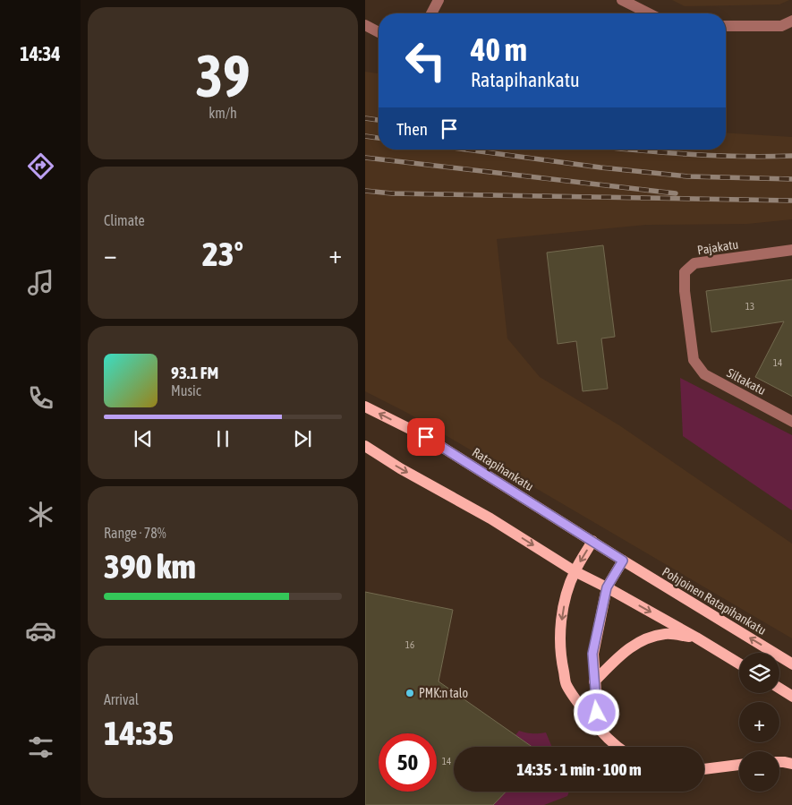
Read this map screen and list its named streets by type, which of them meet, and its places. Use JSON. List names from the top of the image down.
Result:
{
  "streets": {
    "main road": ["Ratapihankatu", "Pohjoinen Ratapihankatu"],
    "street": ["Pajakatu", "Siltakatu"]
  },
  "crossings": [
    ["Pajakatu", "Siltakatu"],
    ["Ratapihankatu", "Pohjoinen Ratapihankatu"]
  ],
  "places": ["PMK:n talo"],
  "house_numbers": [
    "13",
    "14",
    "16",
    "14"
  ],
  "page": {
    "tabs": "14:34",
    "tile": [
      ["39", "km/h"],
      "Climate",
      ["Range · 78%", "390 km"],
      ["Arrival", "14:35"]
    ],
    "turn": ["40 m", "Ratapihankatu"],
    "then": "Then",
    "heat": ["−", "23°", "+"],
    "song": ["93.1 FM", "Music"],
    "map_buttons": ["+", "−"],
    "limit": "50",
    "trip": "14:35 · 1 min · 100 m"
  }
}
